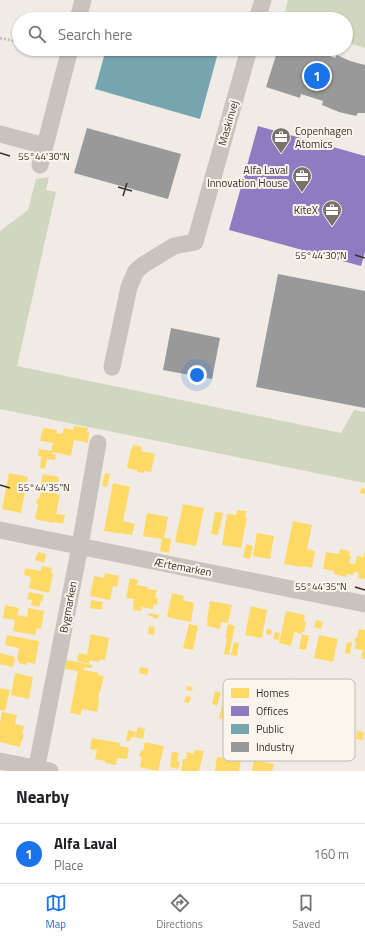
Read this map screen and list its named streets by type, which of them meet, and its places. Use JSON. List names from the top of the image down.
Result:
{
  "streets": {
    "street": ["Maskinvej", "Ærtemarken", "Bygmarken"]
  },
  "crossings": [
    ["Ærtemarken", "Bygmarken"]
  ],
  "places": {
    "office": ["Copenhagen Atomics", "Alfa Laval Innovation House", "KiteX"]
  },
  "legend": [
    "Homes",
    "Offices",
    "Public",
    "Industry"
  ],
  "page": {
    "search": "Search here",
    "pins": "1",
    "heading": "Nearby",
    "list": [
      {
        "mark": "1",
        "name": "Alfa Laval",
        "note": "Place",
        "value": "160 m"
      }
    ],
    "nav": ["Map", "Directions", "Saved"]
  },
  "coordinates": ["55°44'30\"N", "55°44'35\"N"]
}
